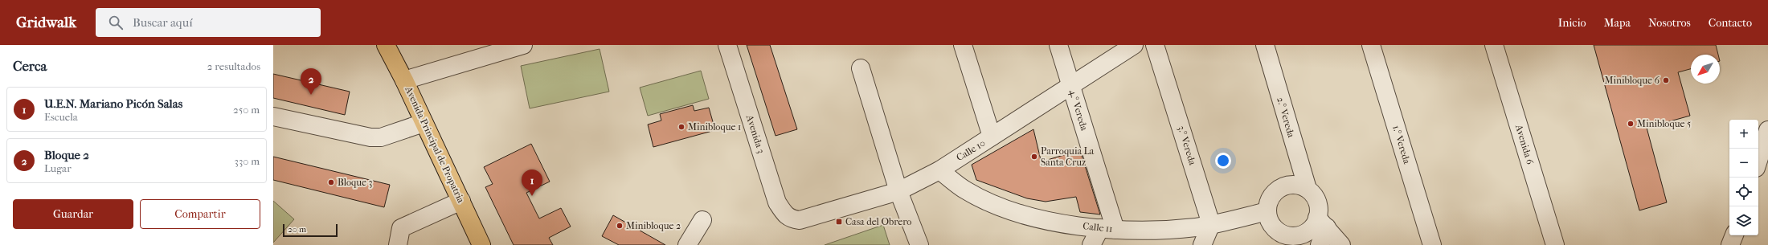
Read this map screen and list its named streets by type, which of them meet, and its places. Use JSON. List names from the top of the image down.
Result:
{
  "streets": {
    "main road": ["Avenida Principal de Propatria"],
    "street": [
      "4.° Vereda",
      "2.° Vereda",
      "Avenida 3",
      "1.° Vereda",
      "Avenida 6",
      "3.° Vereda",
      "Calle 10",
      "Calle 11"
    ]
  },
  "crossings": [
    ["4.° Vereda", "Calle 10"],
    ["4.° Vereda", "Calle 11"],
    ["2.° Vereda", "Calle 11"],
    ["Avenida 3", "Calle 10"],
    ["3.° Vereda", "Calle 11"],
    ["Calle 10", "Calle 11"]
  ],
  "places": {
    "other": [
      "Minibloque 6",
      "Minibloque 5",
      "Minibloque 1",
      "Parroquia La Santa Cruz",
      "Bloque 3",
      "Minibloque 2"
    ],
    "transit": ["Casa del Obrero"]
  },
  "scale_bar": "20 m",
  "north": "bottom left",
  "page": {
    "header": "Gridwalk",
    "search": "Buscar aquí",
    "nav": [
      "Inicio",
      "Mapa",
      "Nosotros",
      "Contacto"
    ],
    "heading": ["Cerca", "2 resultados"],
    "pins": ["2", "1"],
    "list": [
      {
        "mark": "1",
        "name": "U.E.N. Mariano Picón Salas",
        "note": "Escuela",
        "value": "250 m"
      },
      {
        "mark": "2",
        "name": "Bloque 2",
        "note": "Lugar",
        "value": "330 m"
      }
    ],
    "map_buttons": ["+", "−"],
    "buttons": ["Guardar", "Compartir"],
    "scale": "20 m"
  }
}
